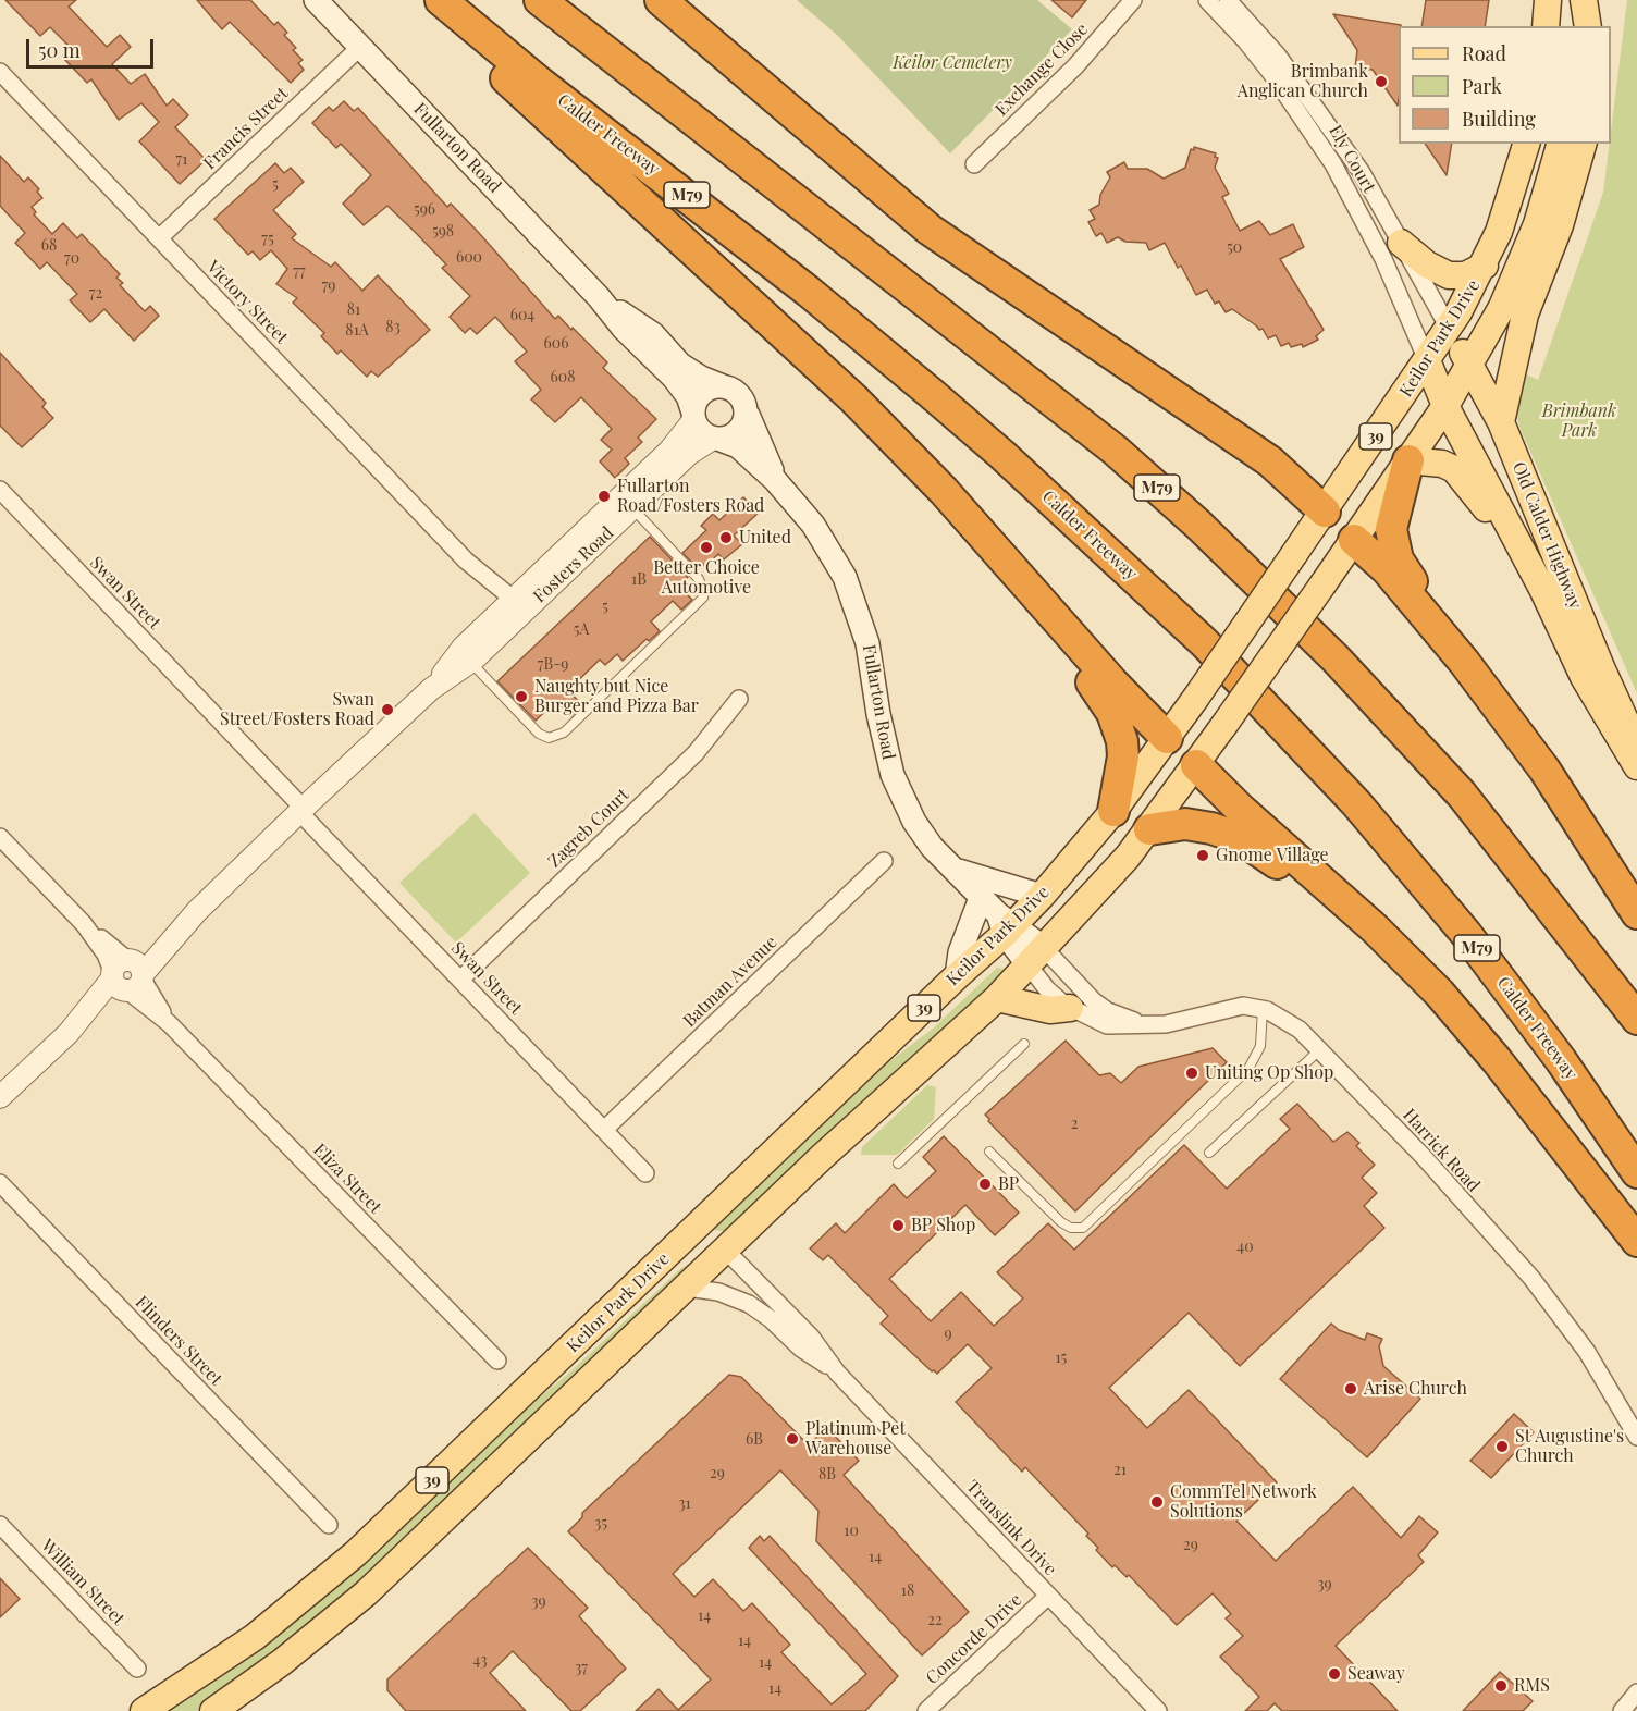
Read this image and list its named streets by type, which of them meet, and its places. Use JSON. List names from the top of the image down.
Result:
{
  "streets": {
    "highway": ["Calder Freeway", "M79"],
    "main road": [
      "Fullarton Road",
      "Keilor Park Drive",
      "39",
      "Old Calder Highway"
    ],
    "street": [
      "Exchange Close",
      "Francis Street",
      "Ely Court",
      "Victory Street",
      "Fosters Road",
      "Swan Street",
      "Zagreb Court",
      "Batman Avenue",
      "Harrick Road",
      "Eliza Street",
      "Flinders Street",
      "Translink Drive",
      "William Street",
      "Concorde Drive"
    ]
  },
  "crossings": [
    ["Francis Street", "Fullarton Road"],
    ["Francis Street", "Victory Street"],
    ["Fullarton Road", "Keilor Park Drive"],
    ["Fullarton Road", "Fosters Road"],
    ["Fullarton Road", "Harrick Road"],
    ["Ely Court", "Keilor Park Drive"],
    ["Ely Court", "Old Calder Highway"],
    ["Victory Street", "Fosters Road"],
    ["Keilor Park Drive", "Old Calder Highway"],
    ["Keilor Park Drive", "Harrick Road"],
    ["Keilor Park Drive", "Translink Drive"],
    ["Fosters Road", "Swan Street"],
    ["Fosters Road", "Eliza Street"],
    ["Swan Street", "Zagreb Court"],
    ["Swan Street", "Batman Avenue"],
    ["Translink Drive", "Concorde Drive"]
  ],
  "parks": ["Keilor Cemetery", "Brimbank Park"],
  "places": [
    "Brimbank Anglican Church",
    "Fullarton Road/Fosters Road",
    "United",
    "Better Choice Automotive",
    "Naughty but Nice Burger and Pizza Bar",
    "Swan Street/Fosters Road",
    "Gnome Village",
    "Uniting Op Shop",
    "BP",
    "BP Shop",
    "Arise Church",
    "Platinum Pet Warehouse",
    "St Augustine's Church",
    "CommTel Network Solutions",
    "Seaway",
    "RMS"
  ],
  "house_numbers": [
    "71",
    "5",
    "596",
    "598",
    "75",
    "68",
    "50",
    "600",
    "70",
    "77",
    "79",
    "72",
    "81",
    "604",
    "83",
    "81A",
    "606",
    "608",
    "1B",
    "5",
    "5A",
    "7B-9",
    "2",
    "40",
    "9",
    "15",
    "6B",
    "21",
    "29",
    "8B",
    "31",
    "35",
    "10",
    "29",
    "14",
    "39",
    "18",
    "39",
    "14",
    "22",
    "14",
    "43",
    "14",
    "37",
    "14"
  ],
  "legend": ["Road", "Park", "Building"],
  "scale_bar": "50 m"
}
